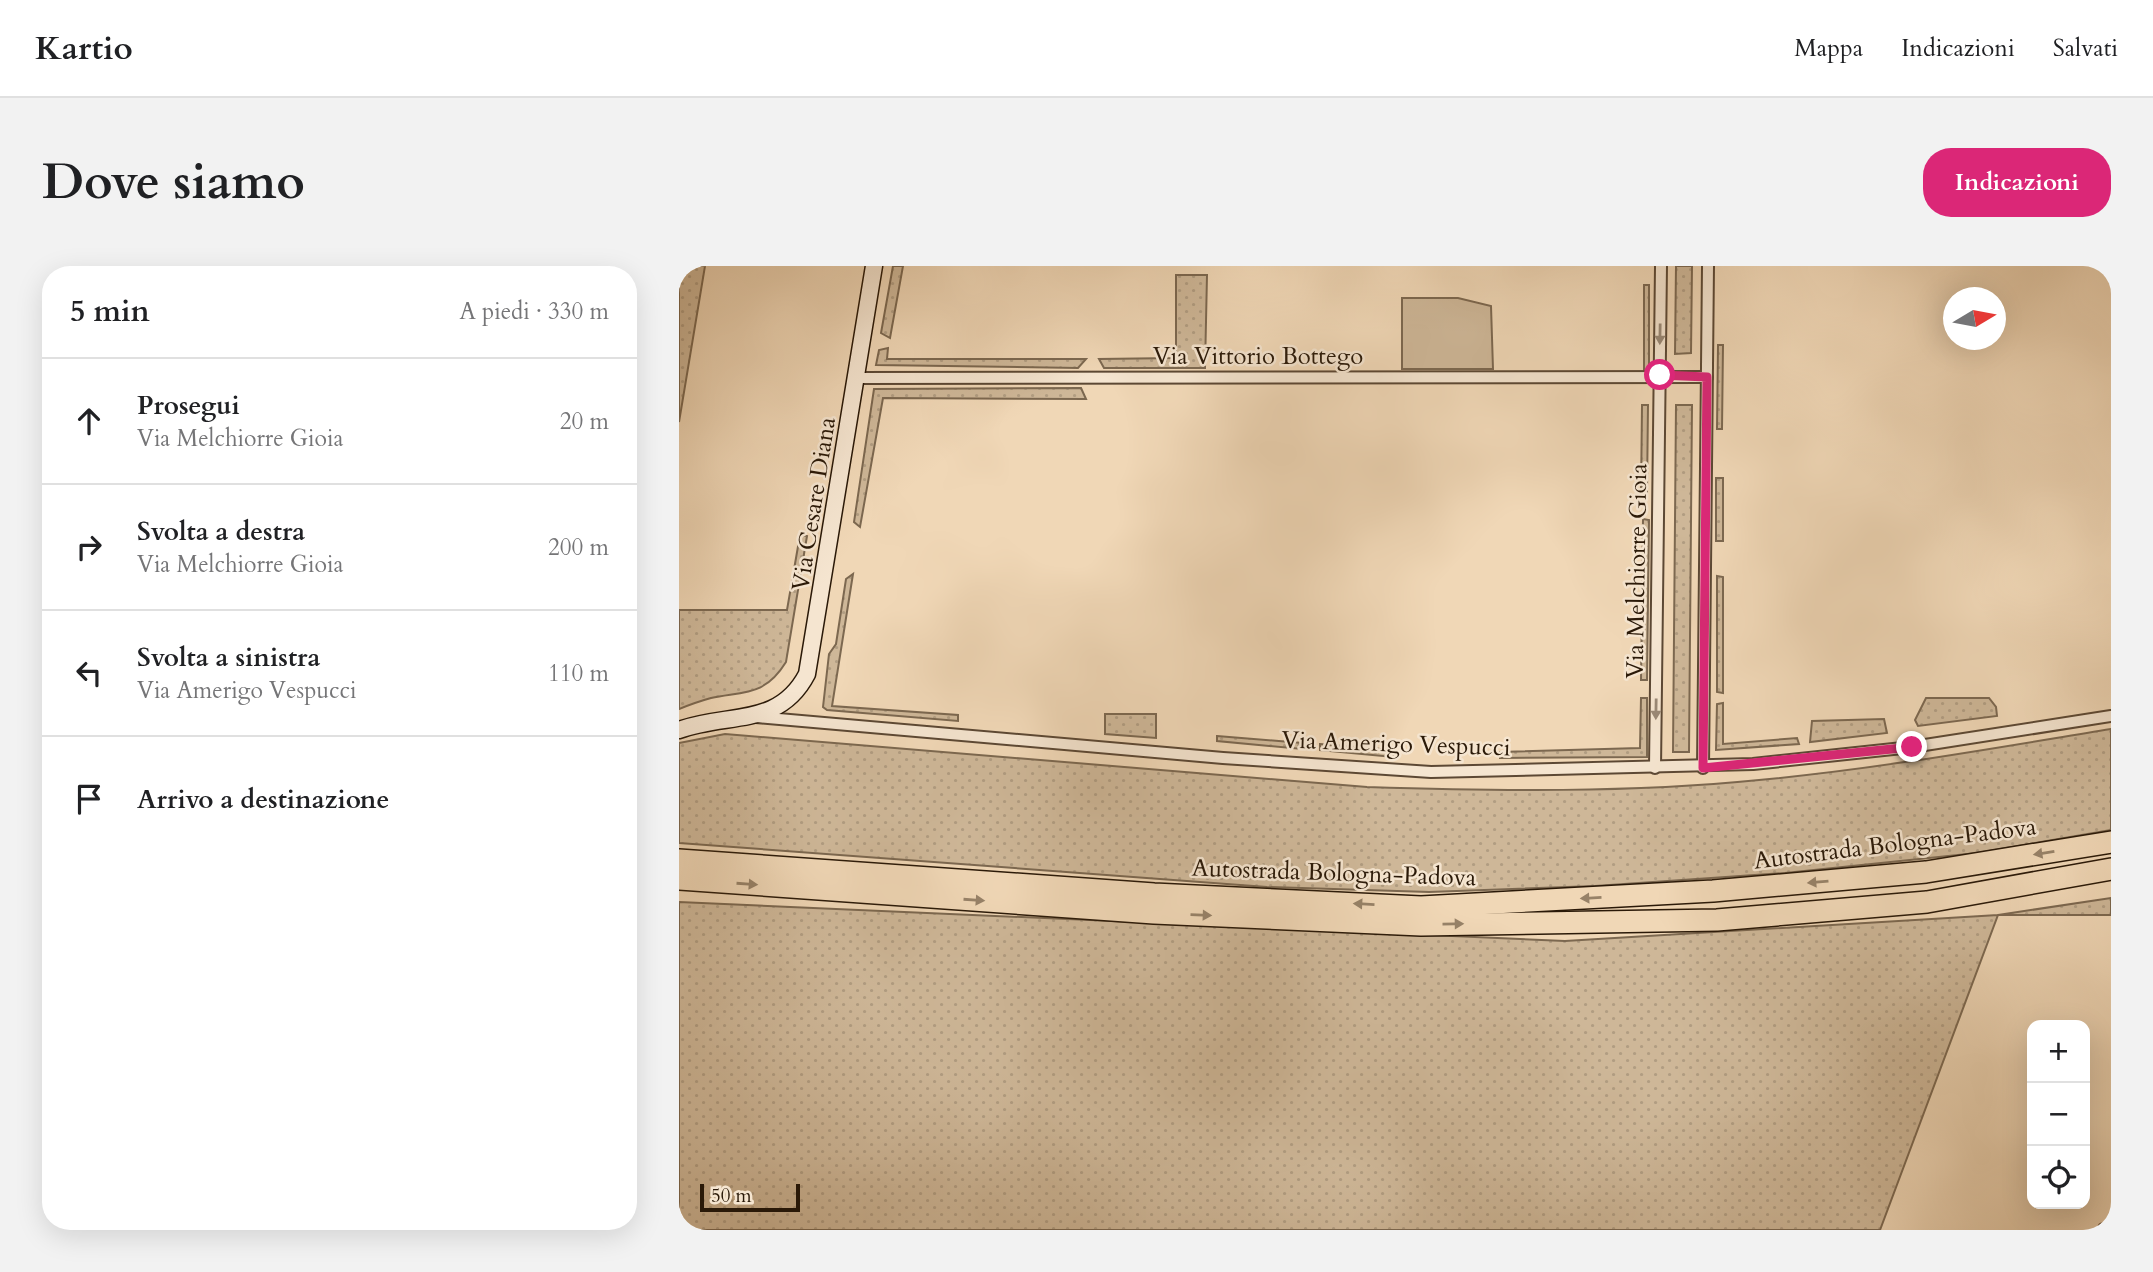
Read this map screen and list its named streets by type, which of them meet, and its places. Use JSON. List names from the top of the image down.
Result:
{
  "streets": {
    "highway": ["Autostrada Bologna-Padova"],
    "main road": ["Via Cesare Diana", "Via Amerigo Vespucci"],
    "street": ["Via Vittorio Bottego", "Via Melchiorre Gioia"]
  },
  "crossings": [
    ["Via Vittorio Bottego", "Via Cesare Diana"],
    ["Via Vittorio Bottego", "Via Melchiorre Gioia"],
    ["Via Cesare Diana", "Via Amerigo Vespucci"],
    ["Via Melchiorre Gioia", "Via Amerigo Vespucci"]
  ],
  "scale_bar": "50 m",
  "north": "right",
  "page": {
    "header": "Kartio",
    "nav": ["Mappa", "Indicazioni", "Salvati"],
    "buttons": "Indicazioni",
    "title": "Dove siamo",
    "heading": ["5 min", "A piedi · 330 m"],
    "list": [
      ["Prosegui", "Via Melchiorre Gioia", "20 m"],
      ["Svolta a destra", "Via Melchiorre Gioia", "200 m"],
      ["Svolta a sinistra", "Via Amerigo Vespucci", "110 m"],
      "Arrivo a destinazione"
    ],
    "map_buttons": ["+", "−"],
    "scale": "50 m"
  }
}
